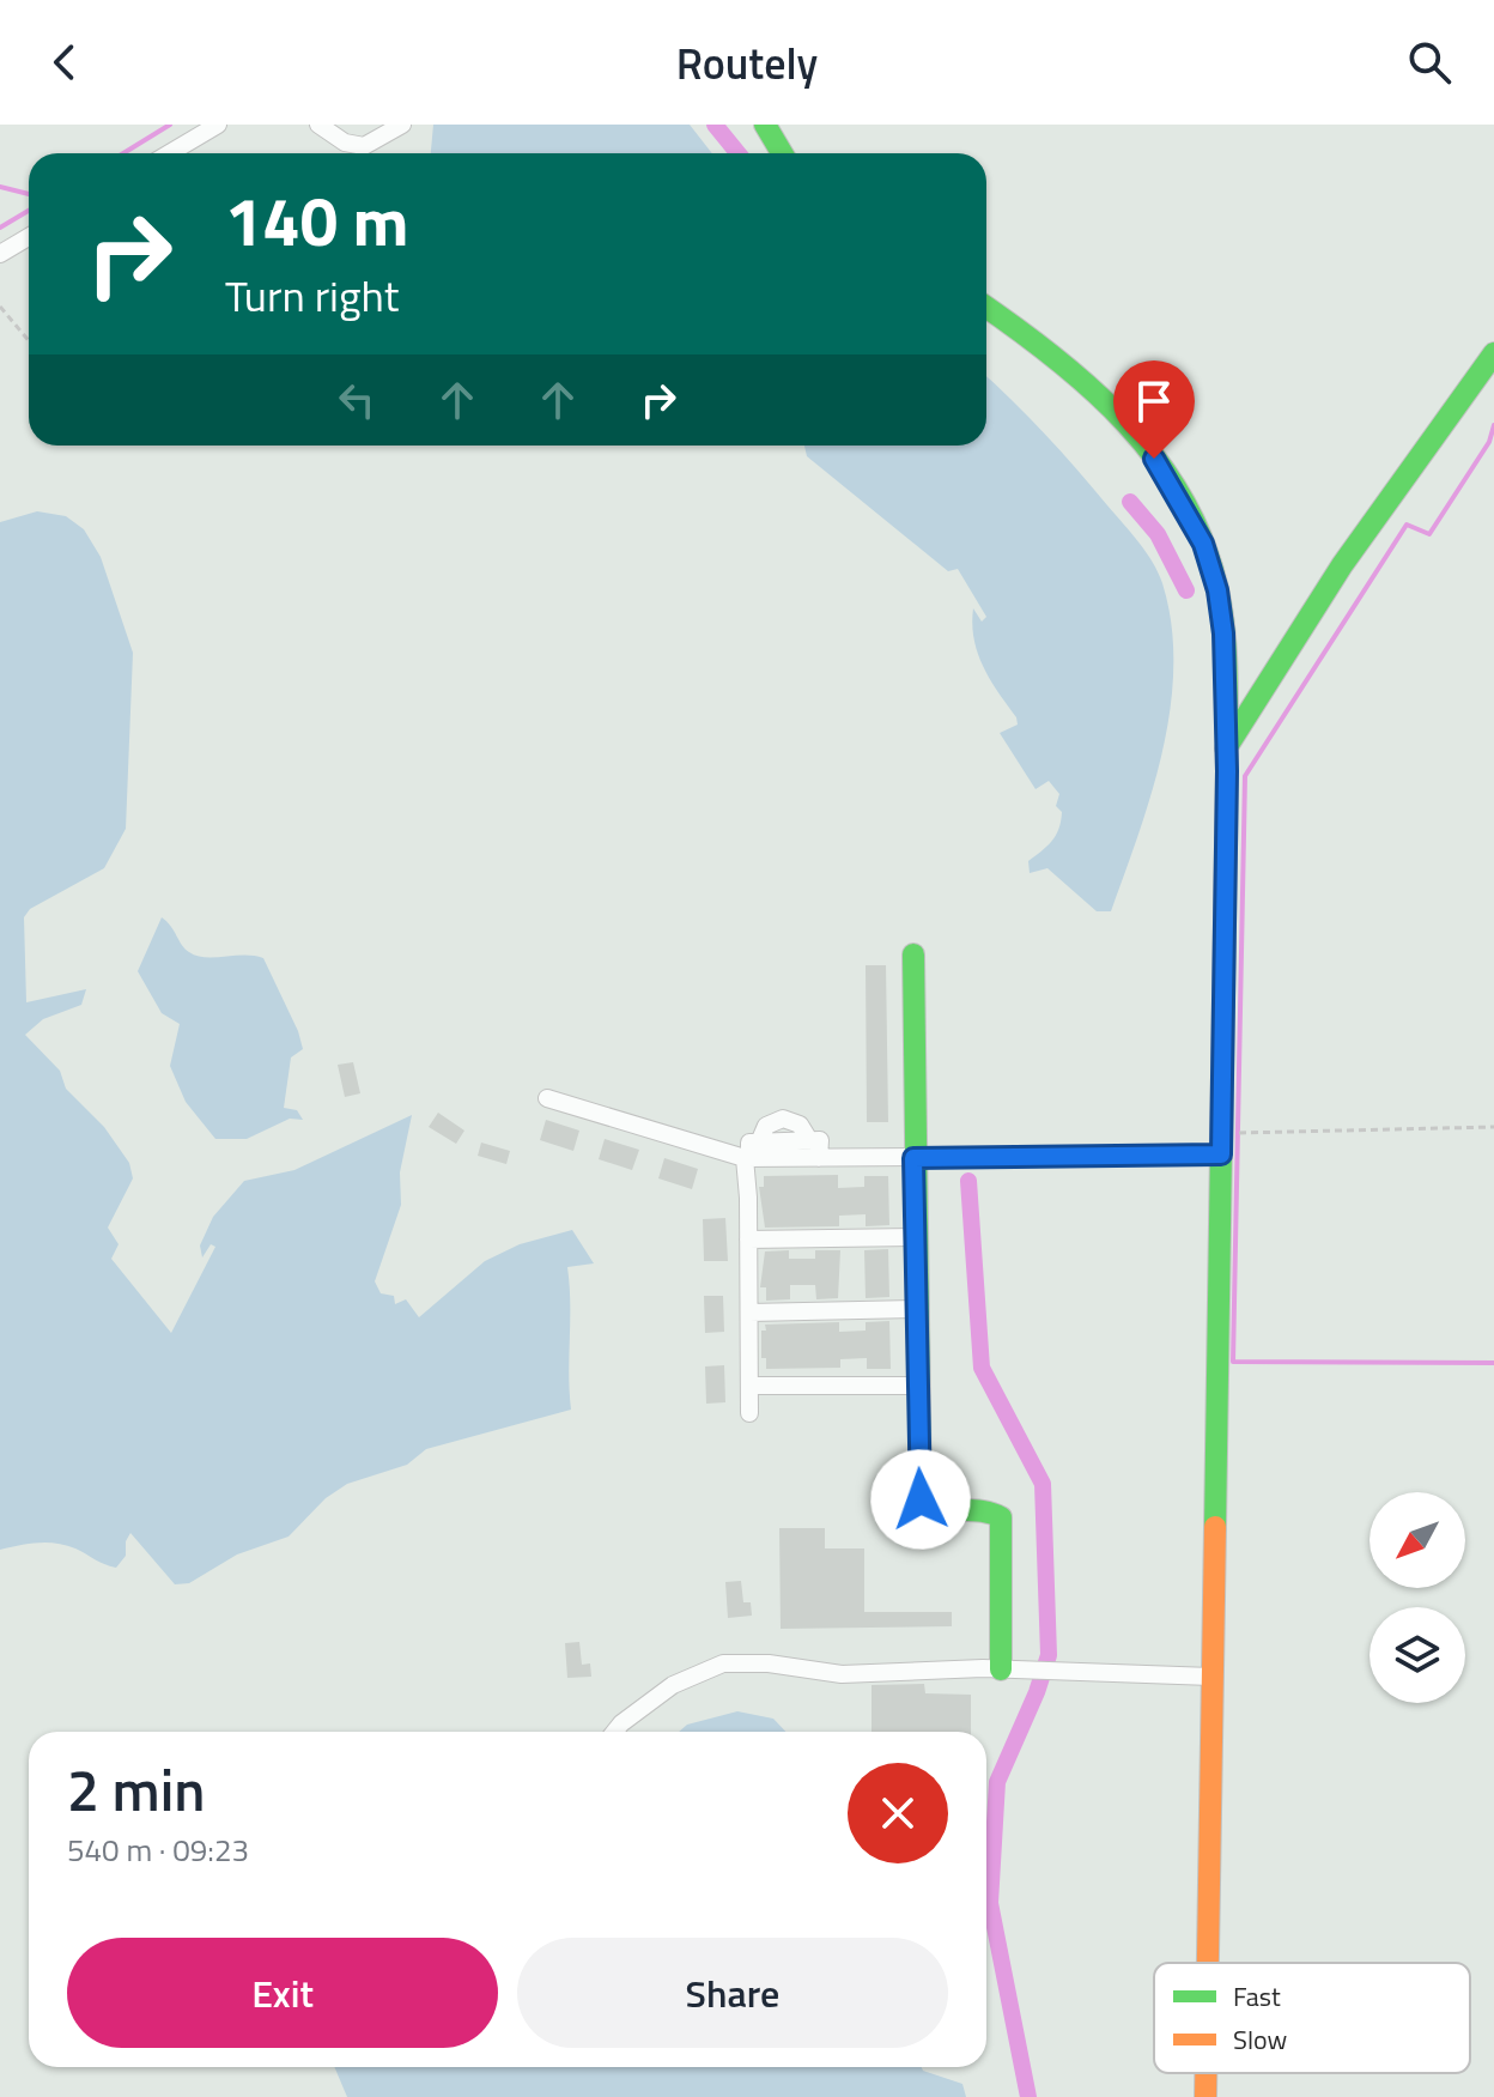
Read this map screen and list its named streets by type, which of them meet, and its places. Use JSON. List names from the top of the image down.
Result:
{
  "legend": ["Fast", "Slow"],
  "north": "bottom left",
  "page": {
    "header": "Routely",
    "turn": ["140 m", "Turn right"],
    "heading": ["2 min", "540 m · 09:23"],
    "buttons": ["Exit", "Share"]
  }
}
